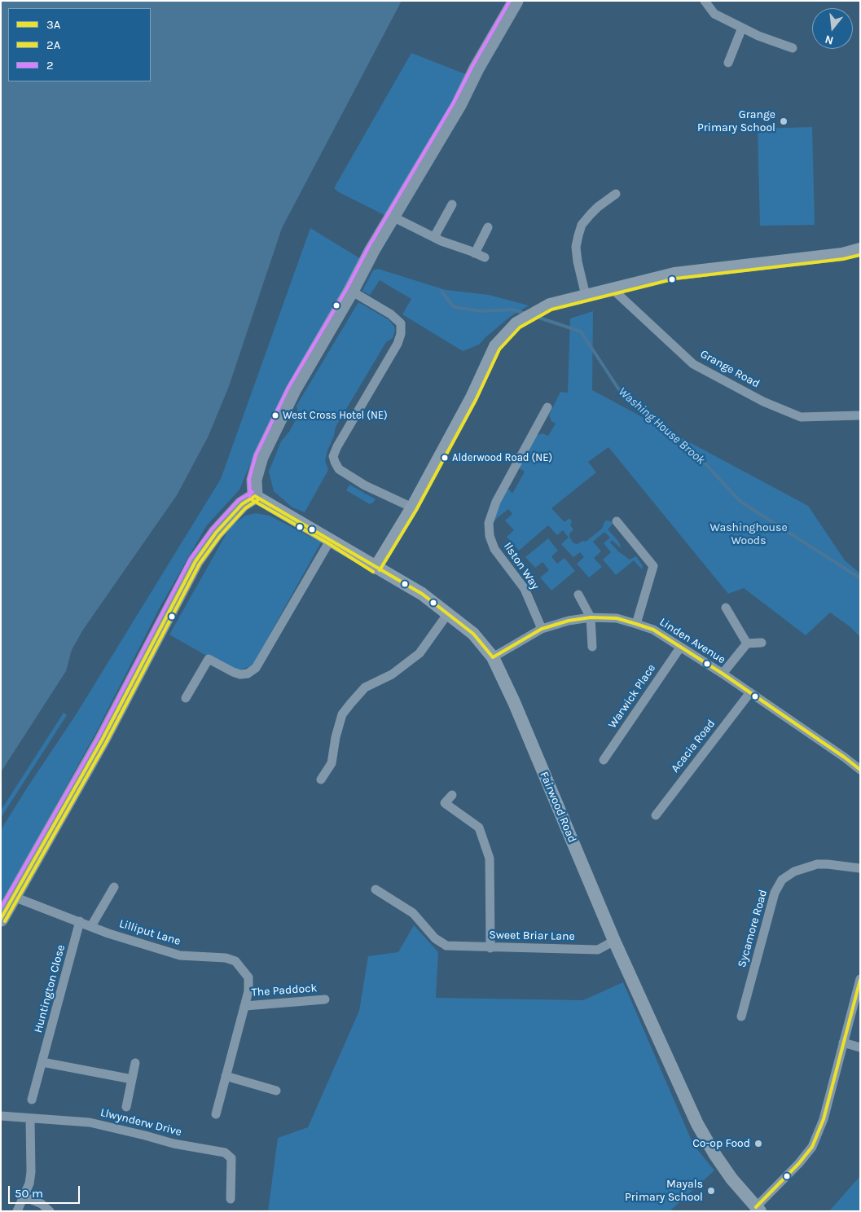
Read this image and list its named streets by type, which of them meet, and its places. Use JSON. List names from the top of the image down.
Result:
{
  "streets": {
    "street": [
      "Grange Road",
      "Ilston Way",
      "Linden Avenue",
      "Warwick Place",
      "Acacia Road",
      "Fairwood Road",
      "Sycamore Road",
      "Lilliput Lane",
      "Sweet Briar Lane",
      "Huntington Close",
      "The Paddock",
      "Llwynderw Drive"
    ]
  },
  "crossings": [
    ["Ilston Way", "Linden Avenue"],
    ["Linden Avenue", "Warwick Place"],
    ["Linden Avenue", "Acacia Road"],
    ["Linden Avenue", "Fairwood Road"],
    ["Fairwood Road", "Sweet Briar Lane"],
    ["Lilliput Lane", "Huntington Close"],
    ["Lilliput Lane", "The Paddock"]
  ],
  "water": ["Washing House Brook"],
  "parks": ["Washinghouse Woods"],
  "places": [
    "Grange Primary School",
    "West Cross Hotel (NE)",
    "Alderwood Road (NE)",
    "Co-op Food",
    "Mayals Primary School"
  ],
  "lines": ["transit line 2", "transit line 2A", "transit line 3A"],
  "legend": ["3A", "2A", "2"],
  "scale_bar": "50 m",
  "north": "bottom"
}
